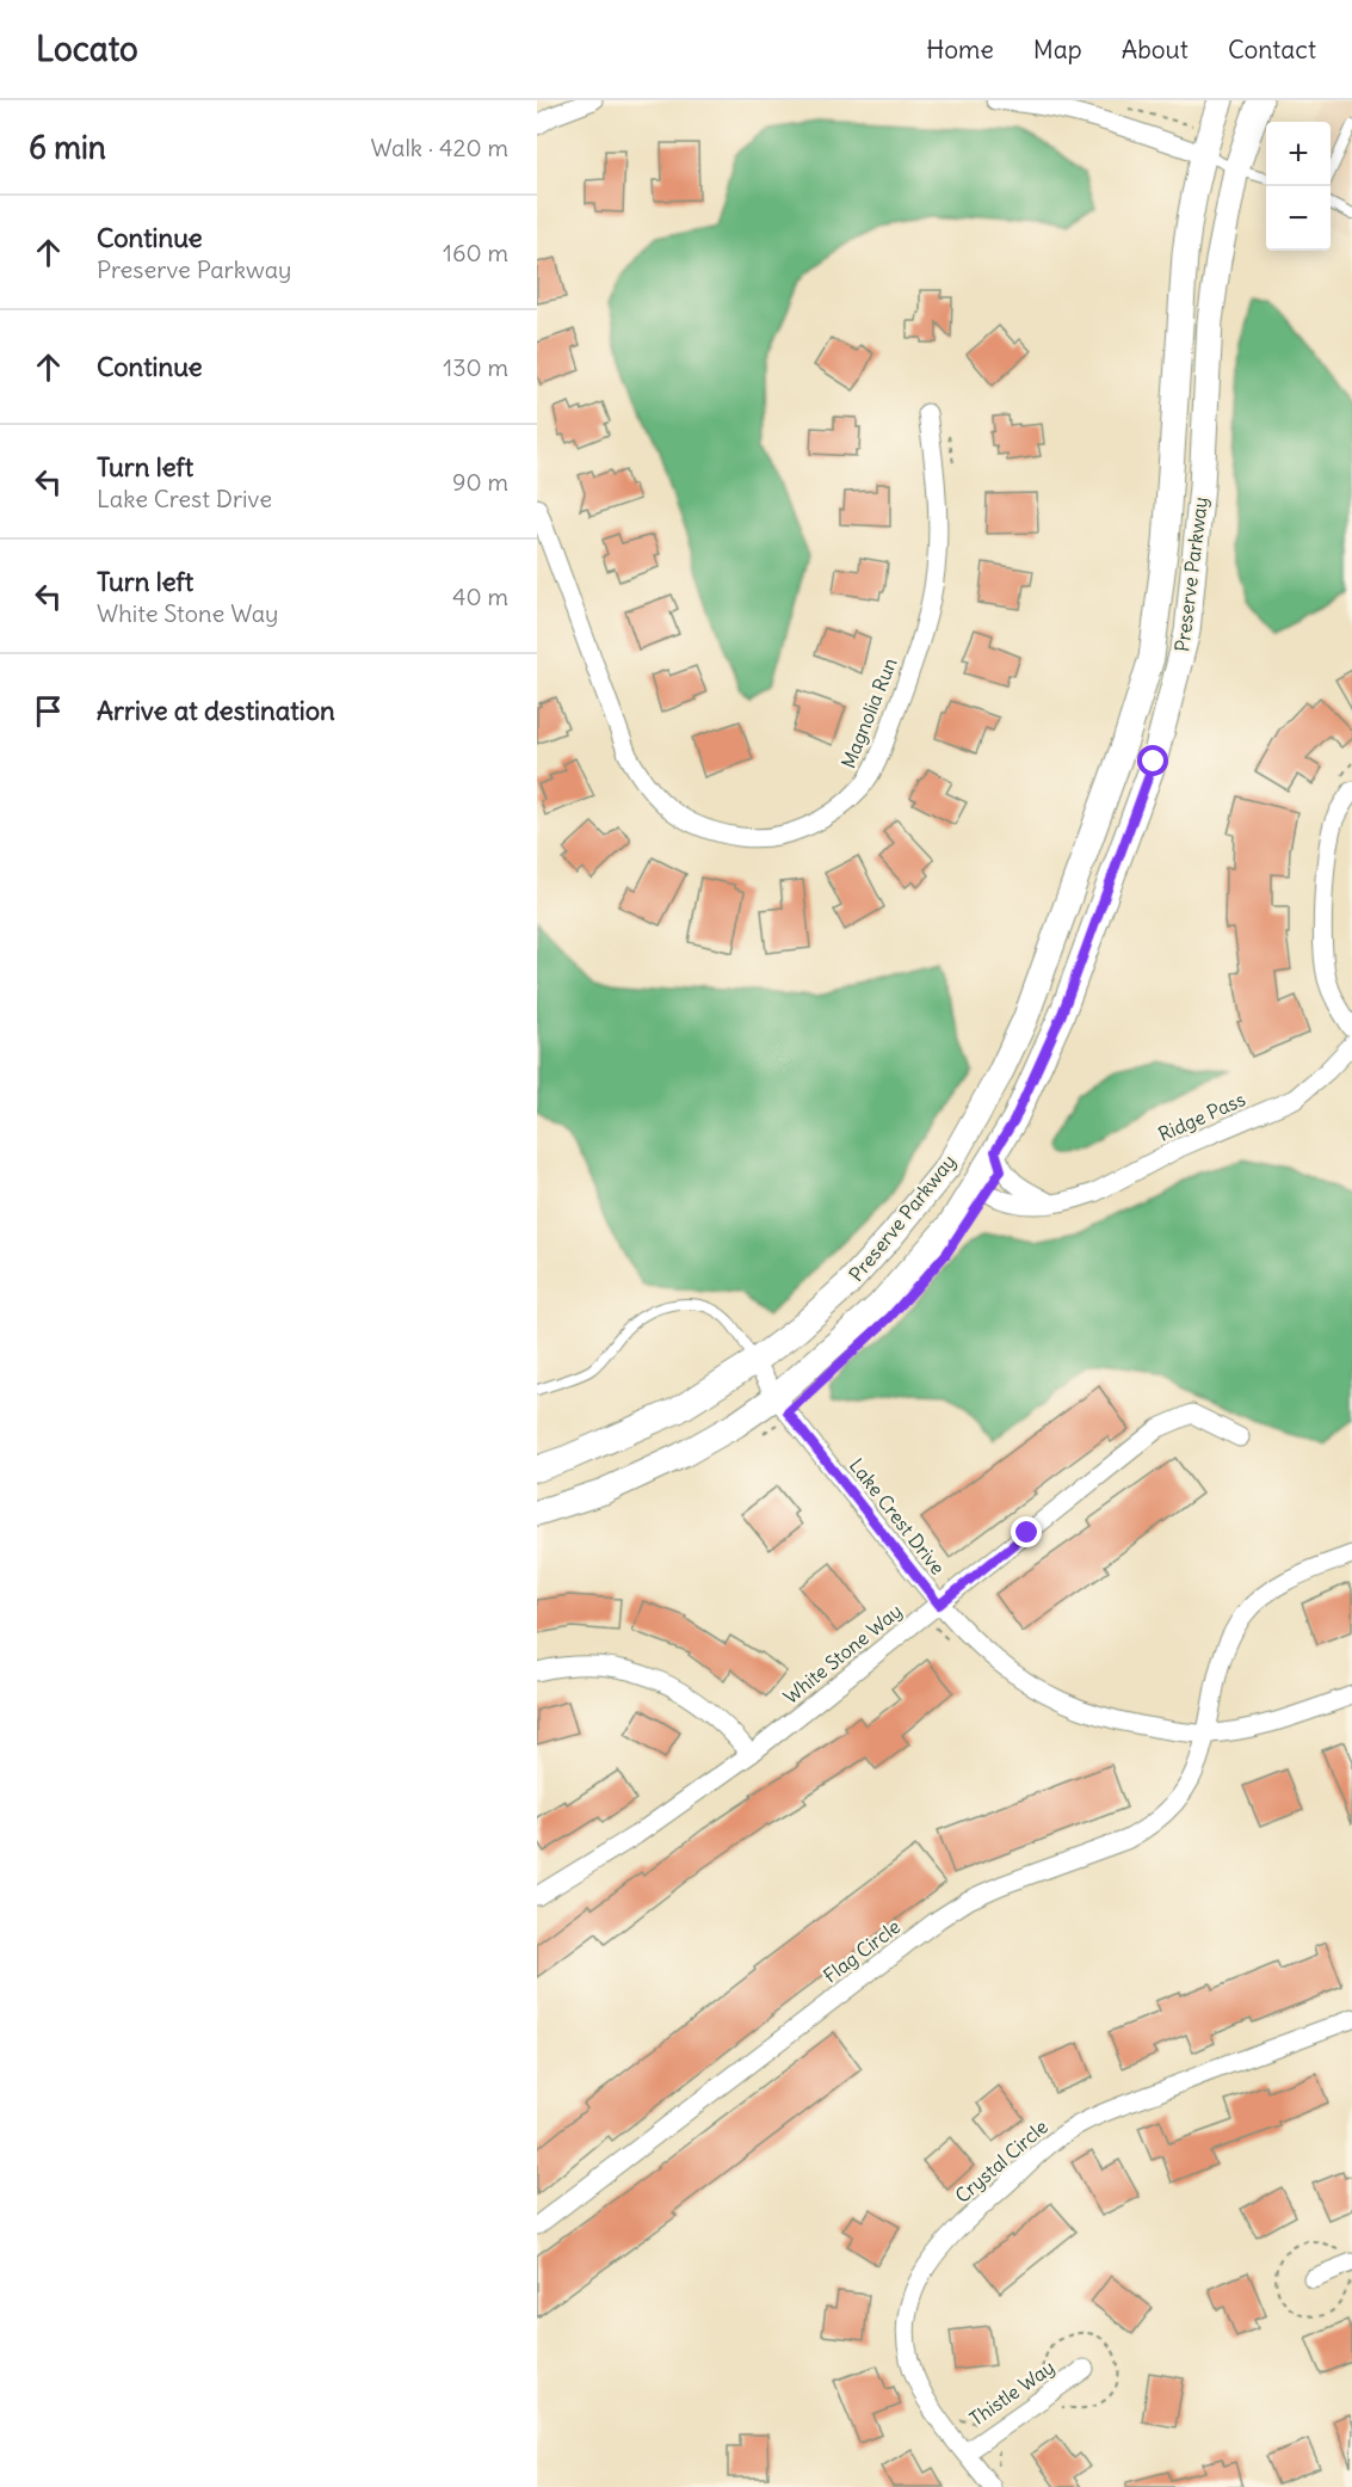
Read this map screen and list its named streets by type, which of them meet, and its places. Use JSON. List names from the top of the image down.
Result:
{
  "streets": {
    "street": [
      "Preserve Parkway",
      "Magnolia Run",
      "Ridge Pass",
      "Lake Crest Drive",
      "White Stone Way",
      "Flag Circle",
      "Crystal Circle",
      "Thistle Way"
    ]
  },
  "crossings": [
    ["Preserve Parkway", "Ridge Pass"],
    ["Preserve Parkway", "Lake Crest Drive"],
    ["Lake Crest Drive", "White Stone Way"],
    ["Lake Crest Drive", "Flag Circle"],
    ["Crystal Circle", "Thistle Way"]
  ],
  "page": {
    "header": "Locato",
    "nav": [
      "Home",
      "Map",
      "About",
      "Contact"
    ],
    "heading": ["6 min", "Walk · 420 m"],
    "map_buttons": ["+", "−"],
    "list": [
      ["Continue", "Preserve Parkway", "160 m"],
      ["Continue", "130 m"],
      ["Turn left", "Lake Crest Drive", "90 m"],
      ["Turn left", "White Stone Way", "40 m"],
      "Arrive at destination"
    ]
  }
}
